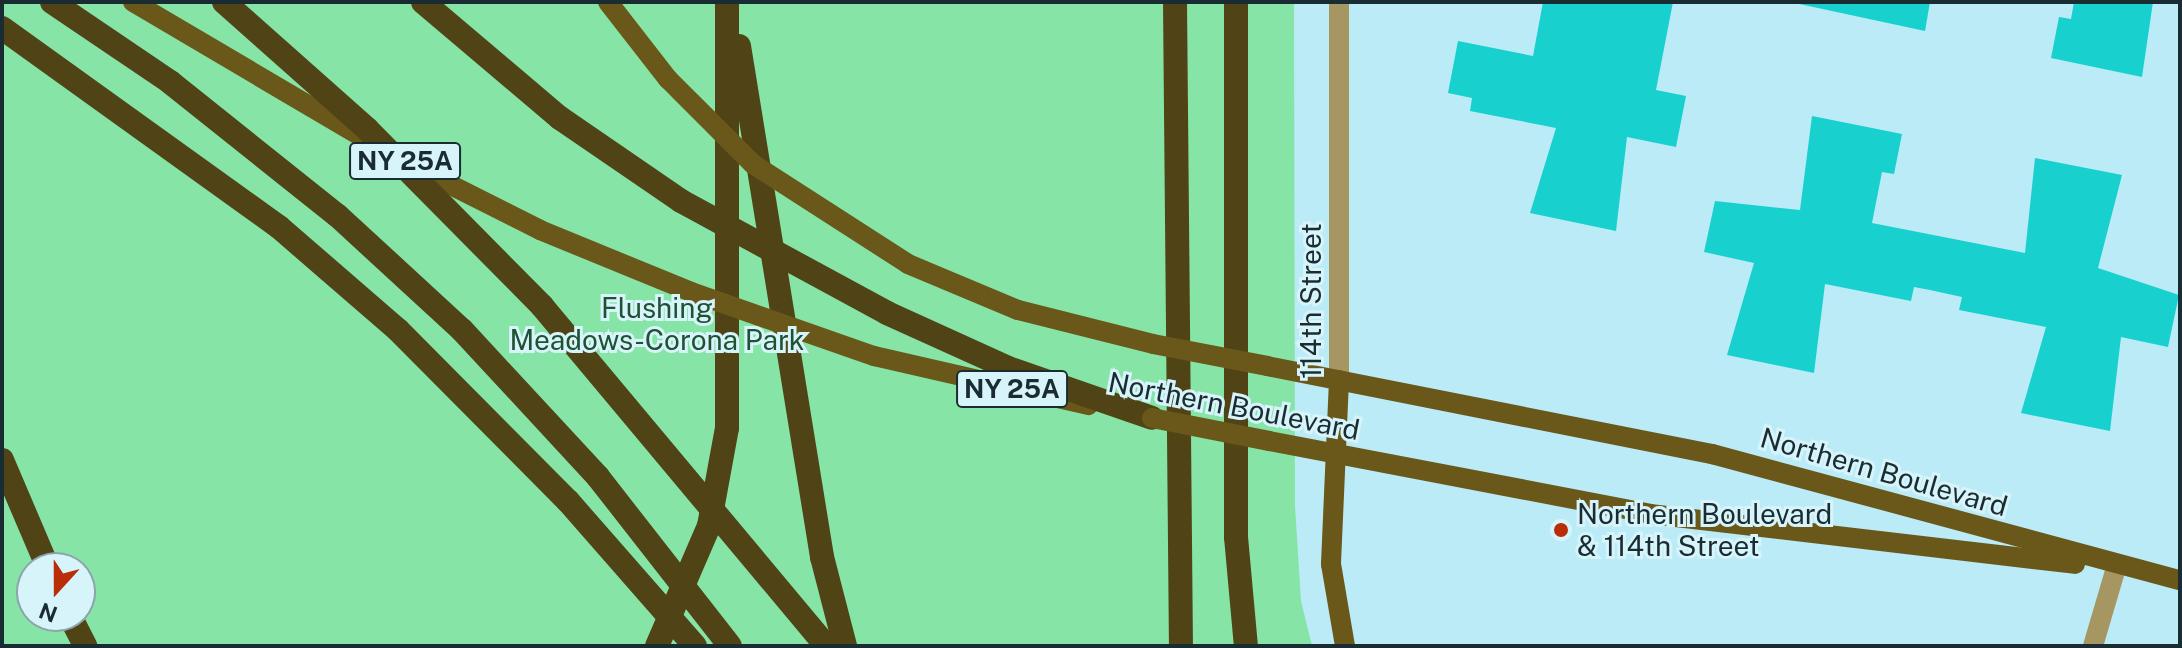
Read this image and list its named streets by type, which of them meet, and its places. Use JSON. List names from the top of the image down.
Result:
{
  "streets": {
    "main road": ["NY 25A", "114th Street", "Northern Boulevard"]
  },
  "crossings": [
    ["114th Street", "Northern Boulevard"]
  ],
  "parks": ["Flushing Meadows-Corona Park"],
  "places": ["Northern Boulevard & 114th Street"],
  "north": "bottom"
}
